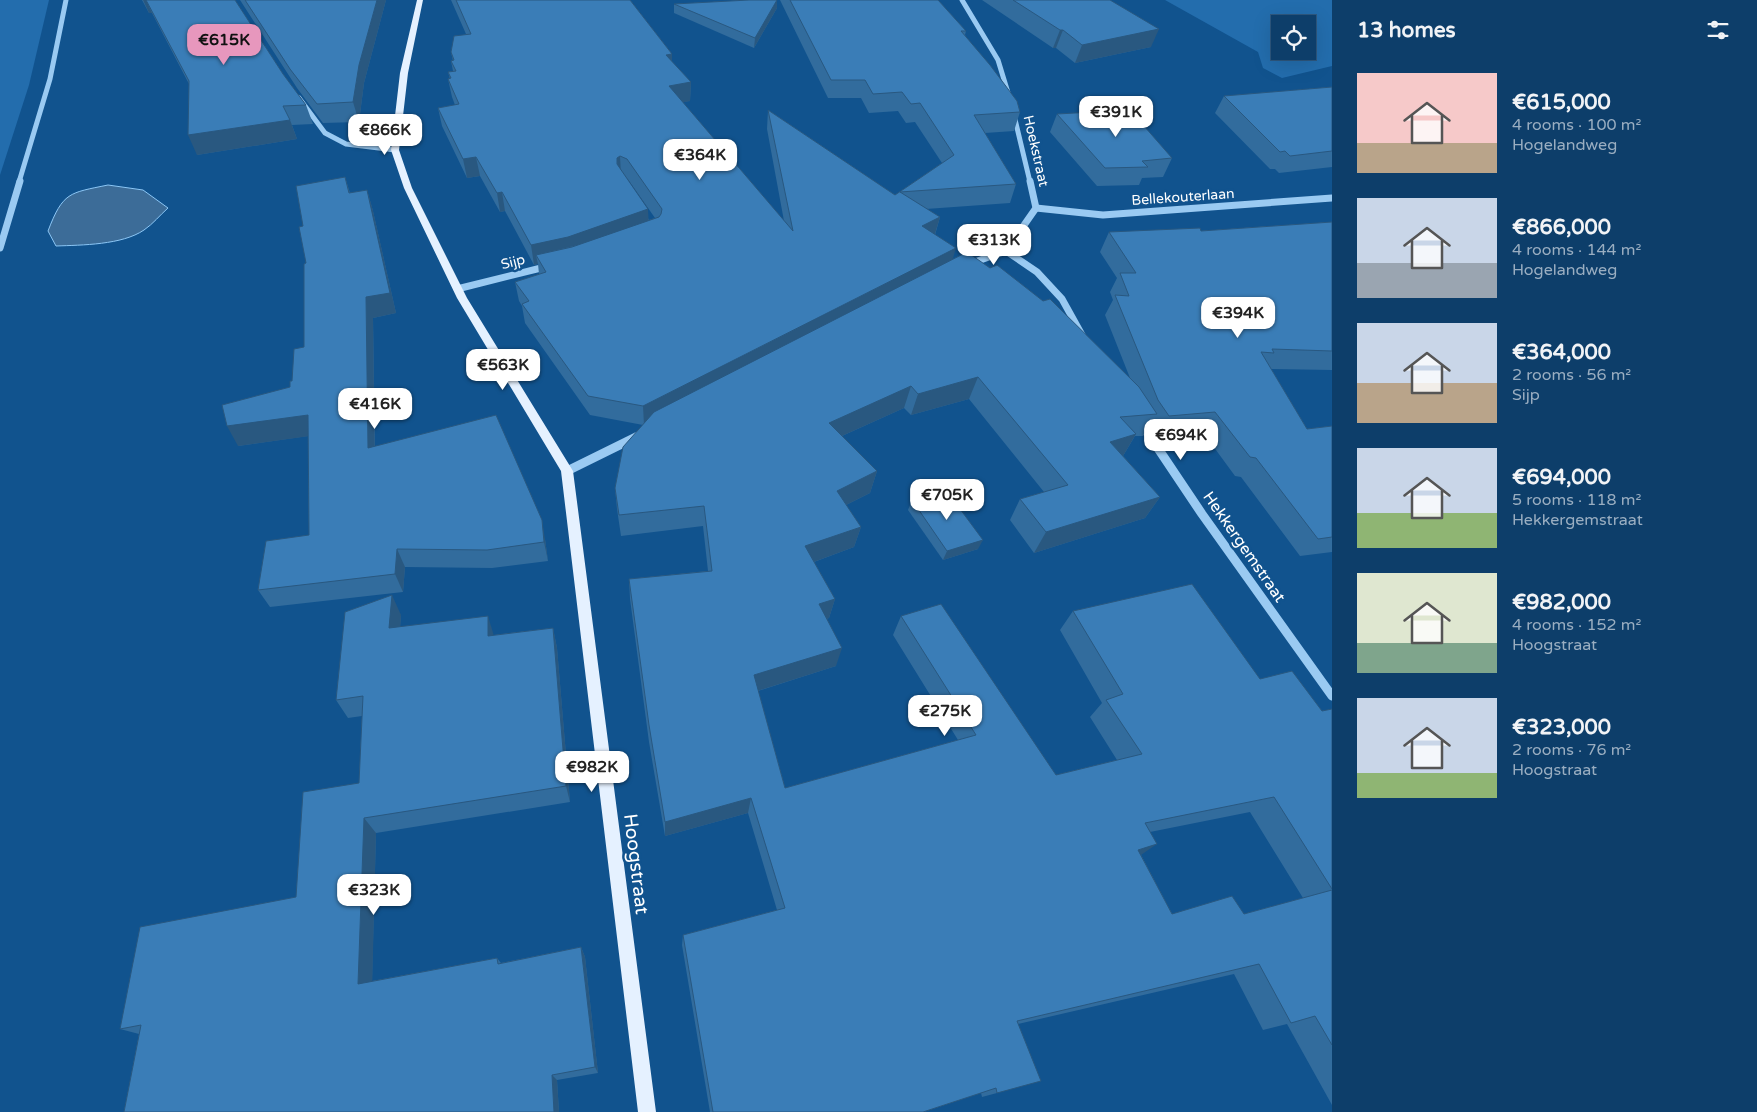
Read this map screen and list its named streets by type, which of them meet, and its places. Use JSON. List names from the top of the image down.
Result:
{
  "streets": {
    "main road": ["Hoogstraat"],
    "street": [
      "Hoekstraat",
      "Bellekouterlaan",
      "Sijp",
      "Hekkergemstraat"
    ]
  },
  "crossings": [
    ["Hoekstraat", "Bellekouterlaan"]
  ],
  "page": {
    "heading": "13 homes",
    "price": [
      "€615K",
      "€391K",
      "€866K",
      "€364K",
      "€313K",
      "€394K",
      "€563K",
      "€416K",
      "€694K",
      "€705K",
      "€275K",
      "€982K",
      "€323K"
    ],
    "list": [
      {
        "name": "€615,000",
        "note": "4 rooms · 100 m² · Hogelandweg"
      },
      {
        "name": "€866,000",
        "note": "4 rooms · 144 m² · Hogelandweg"
      },
      {
        "name": "€364,000",
        "note": "2 rooms · 56 m² · Sijp"
      },
      {
        "name": "€694,000",
        "note": "5 rooms · 118 m² · Hekkergemstraat"
      },
      {
        "name": "€982,000",
        "note": "4 rooms · 152 m² · Hoogstraat"
      },
      {
        "name": "€323,000",
        "note": "2 rooms · 76 m² · Hoogstraat"
      }
    ]
  }
}
